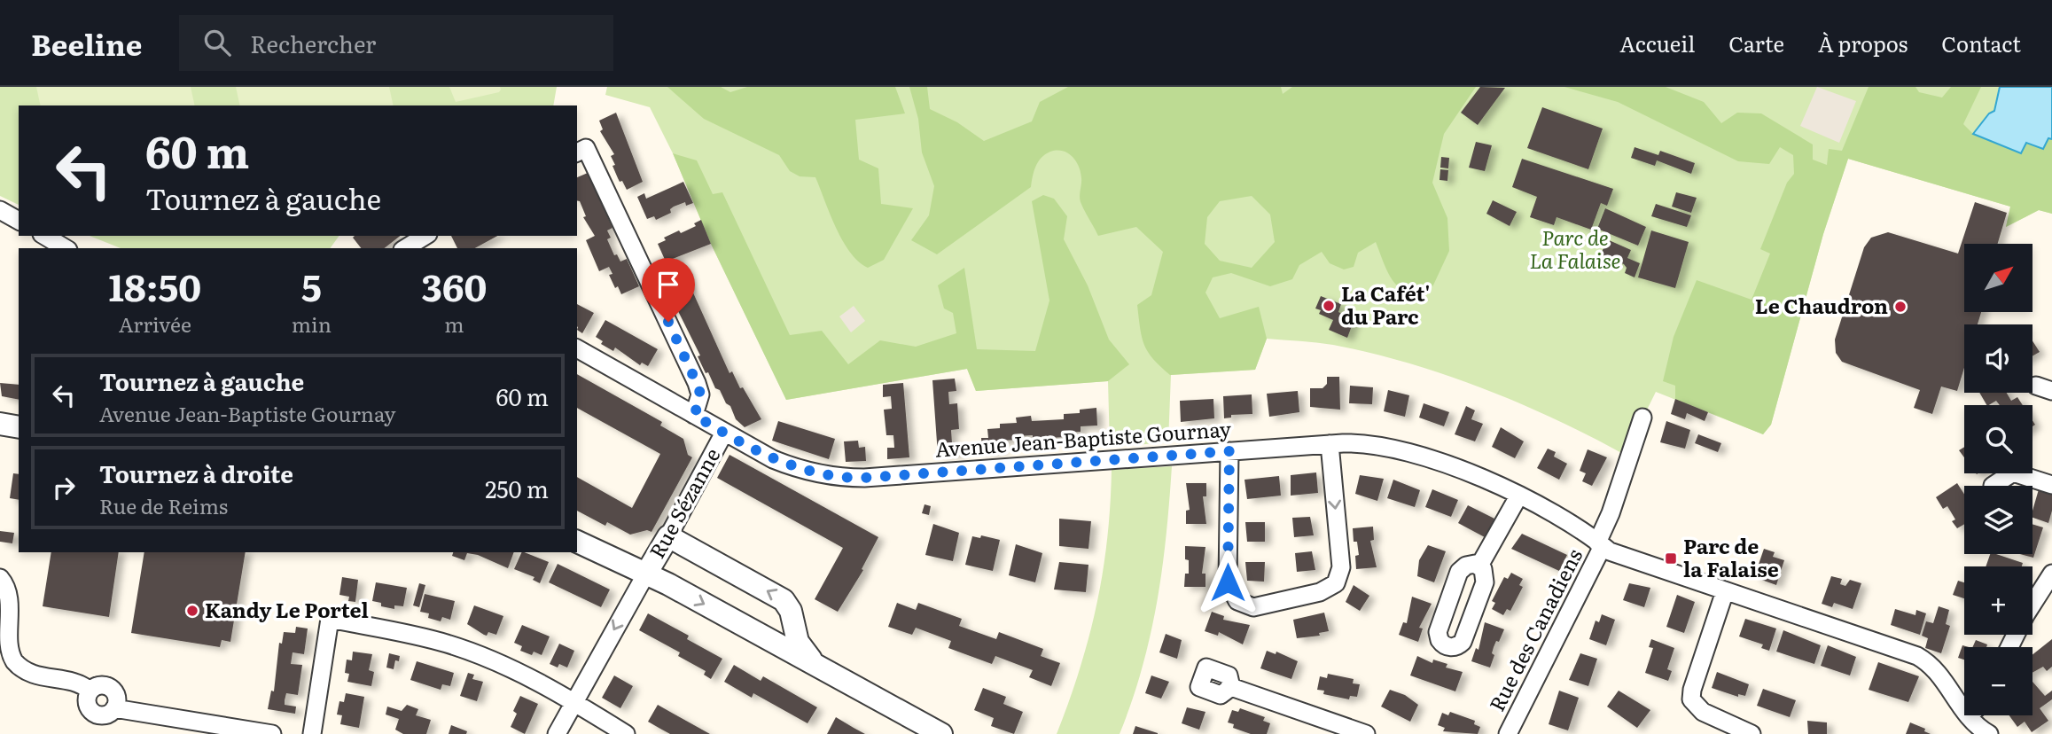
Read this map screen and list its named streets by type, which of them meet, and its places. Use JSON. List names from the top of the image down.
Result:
{
  "streets": {
    "street": ["Avenue Jean-Baptiste Gournay", "Rue Sézanne", "Rue des Canadiens"]
  },
  "crossings": [
    ["Avenue Jean-Baptiste Gournay", "Rue Sézanne"],
    ["Avenue Jean-Baptiste Gournay", "Rue des Canadiens"]
  ],
  "parks": ["Parc de La Falaise"],
  "places": {
    "other": ["La Cafét' du Parc", "Le Chaudron", "Kandy Le Portel"],
    "transit": ["Parc de la Falaise"]
  },
  "north": "top right",
  "page": {
    "header": "Beeline",
    "search": "Rechercher",
    "nav": [
      "Accueil",
      "Carte",
      "À propos",
      "Contact"
    ],
    "turn": ["60 m", "Tournez à gauche"],
    "map_buttons": ["+", "−"],
    "eta": [
      "18:50",
      "Arrivée",
      "5",
      "min",
      "360",
      "m"
    ],
    "list": [
      {
        "name": "Tournez à gauche",
        "note": "Avenue Jean-Baptiste Gournay",
        "value": "60 m"
      },
      {
        "name": "Tournez à droite",
        "note": "Rue de Reims",
        "value": "250 m"
      }
    ]
  }
}
